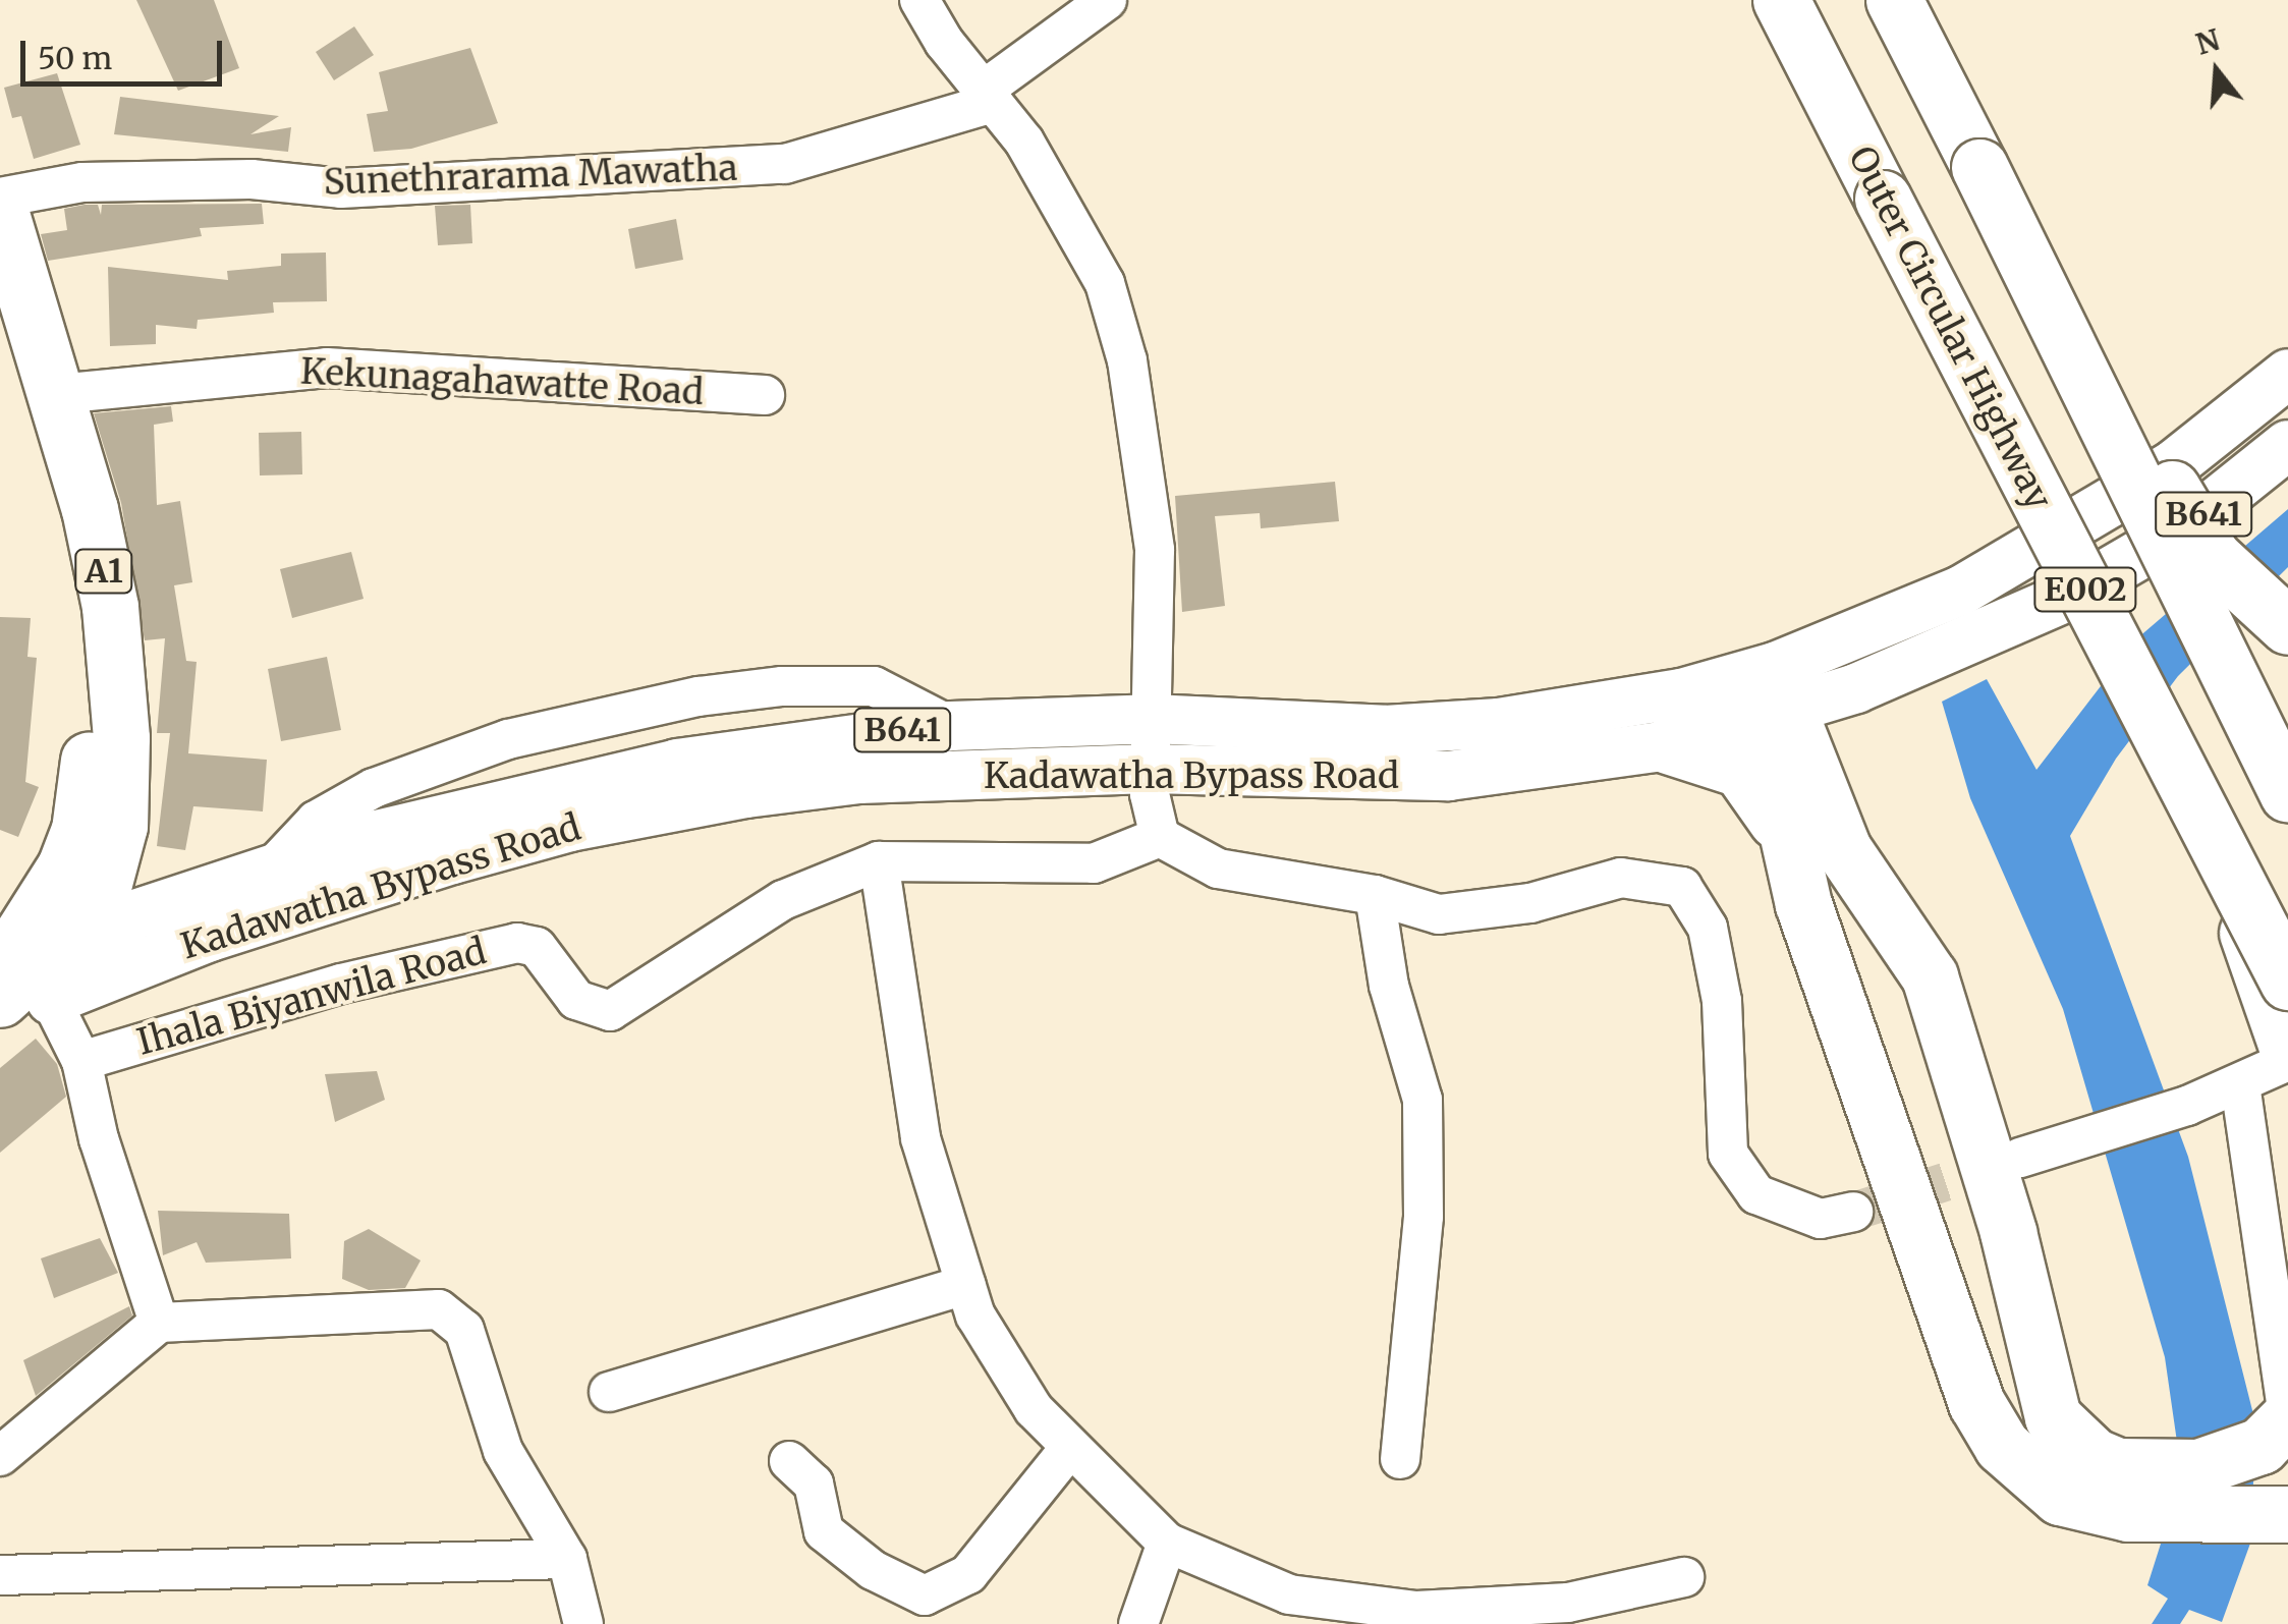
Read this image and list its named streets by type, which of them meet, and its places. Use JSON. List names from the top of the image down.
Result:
{
  "streets": {
    "highway": ["Outer Circular Highway", "A1", "E002"],
    "main road": ["B641", "Kadawatha Bypass Road"],
    "street": ["Sunethrarama Mawatha", "Kekunagahawatte Road", "Ihala Biyanwila Road"]
  },
  "crossings": [
    ["Sunethrarama Mawatha", "A1"],
    ["Kekunagahawatte Road", "A1"],
    ["A1", "Kadawatha Bypass Road"]
  ],
  "scale_bar": "50 m",
  "north": "top"
}
